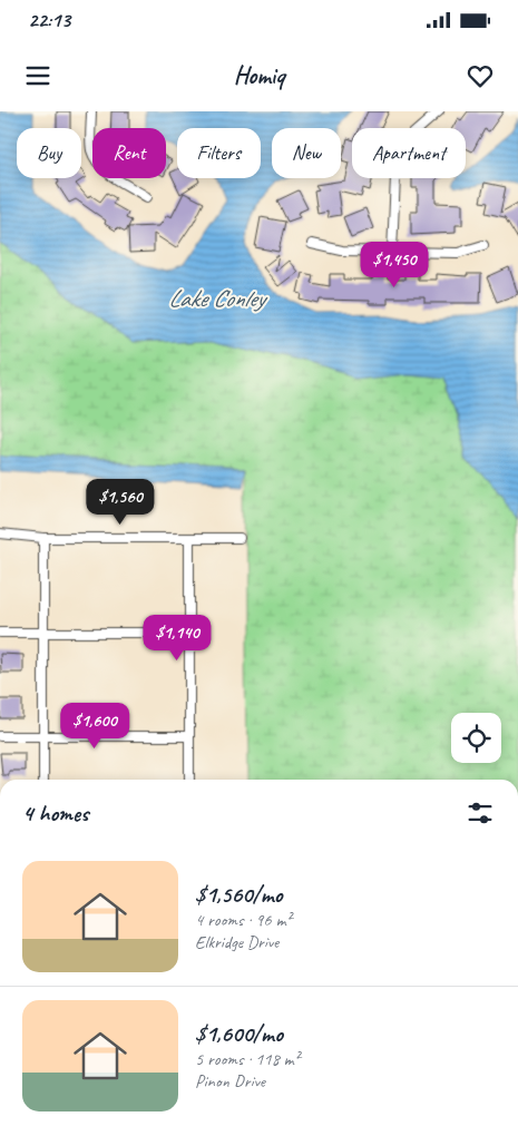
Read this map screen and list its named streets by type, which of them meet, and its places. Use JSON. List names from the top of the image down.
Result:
{
  "water": ["Lake Conley"],
  "page": {
    "status": "22:13",
    "header": "Homiq",
    "chip": [
      "Buy",
      "Rent",
      "Filters",
      "New",
      "Apartment"
    ],
    "price": [
      "$1,450",
      "$1,560",
      "$1,140",
      "$1,600"
    ],
    "heading": "4 homes",
    "list": [
      {
        "name": "$1,560/mo",
        "note": "4 rooms · 96 m² · Elkridge Drive"
      },
      {
        "name": "$1,600/mo",
        "note": "5 rooms · 118 m² · Pinon Drive"
      }
    ]
  }
}
